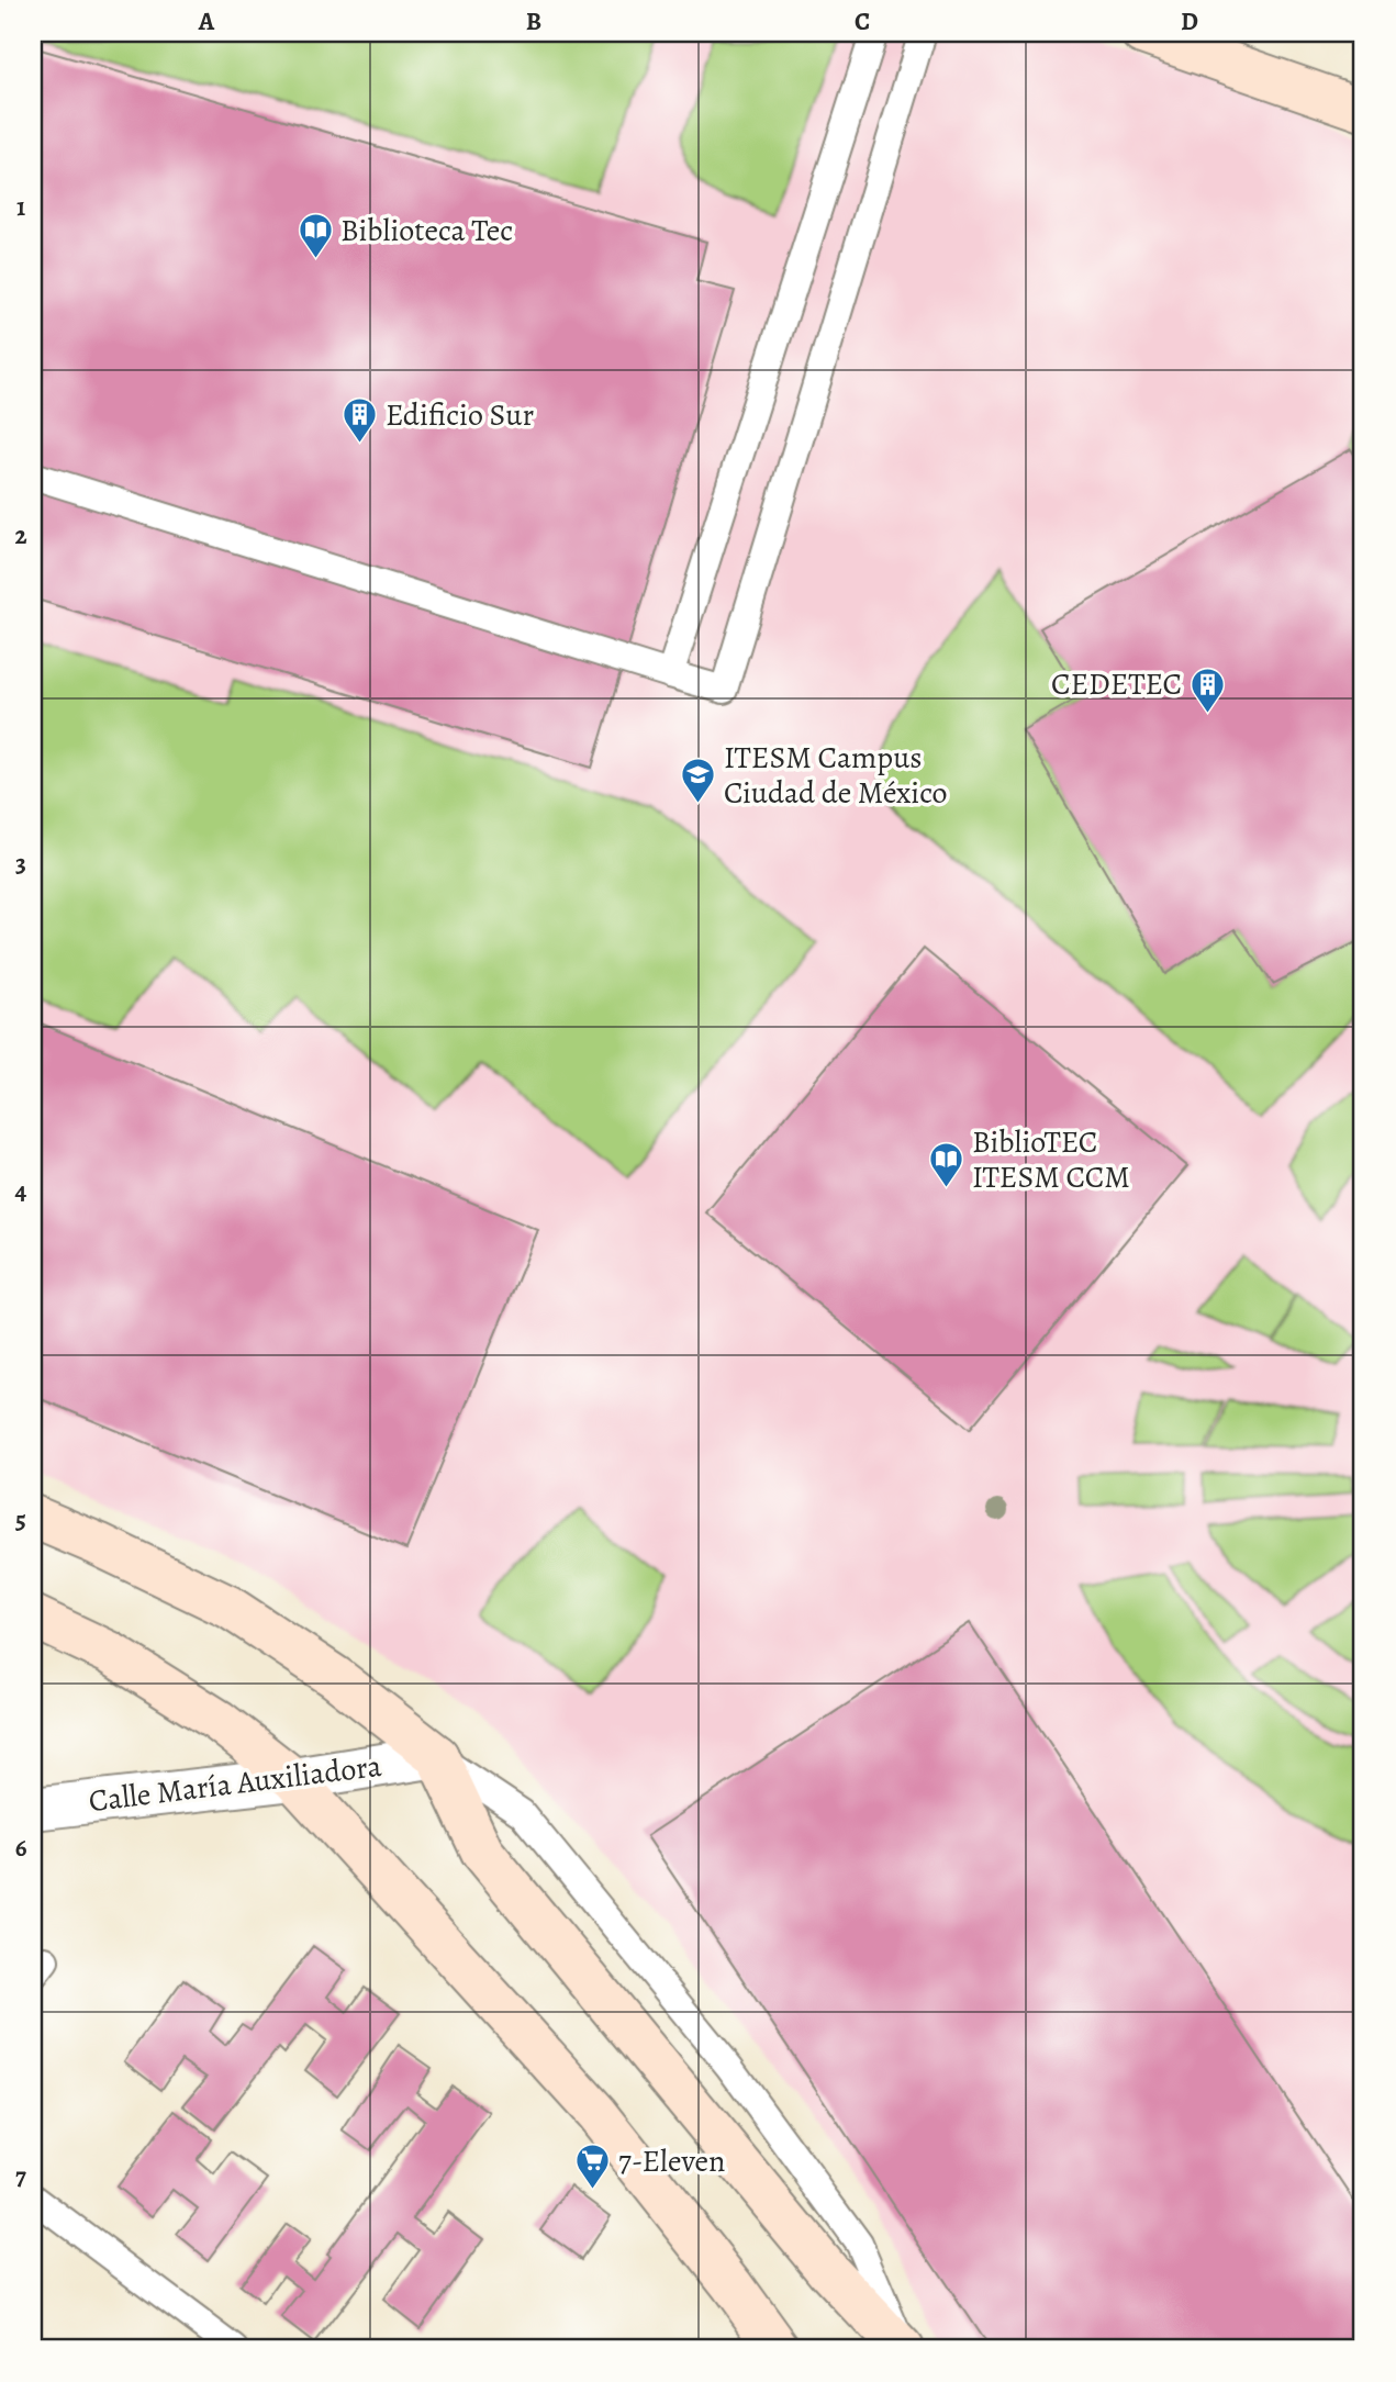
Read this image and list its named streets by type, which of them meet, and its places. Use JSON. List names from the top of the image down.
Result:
{
  "streets": {
    "street": ["Calle María Auxiliadora"]
  },
  "places": {
    "library": ["Biblioteca Tec", "BiblioTEC ITESM CCM"],
    "building": ["Edificio Sur", "CEDETEC"],
    "school or university": ["ITESM Campus Ciudad de México"],
    "supermarket": ["7-Eleven"]
  },
  "grid": {
    "columns": [
      "A",
      "B",
      "C",
      "D"
    ],
    "rows": [
      "1",
      "2",
      "3",
      "4",
      "5",
      "6",
      "7"
    ]
  }
}
